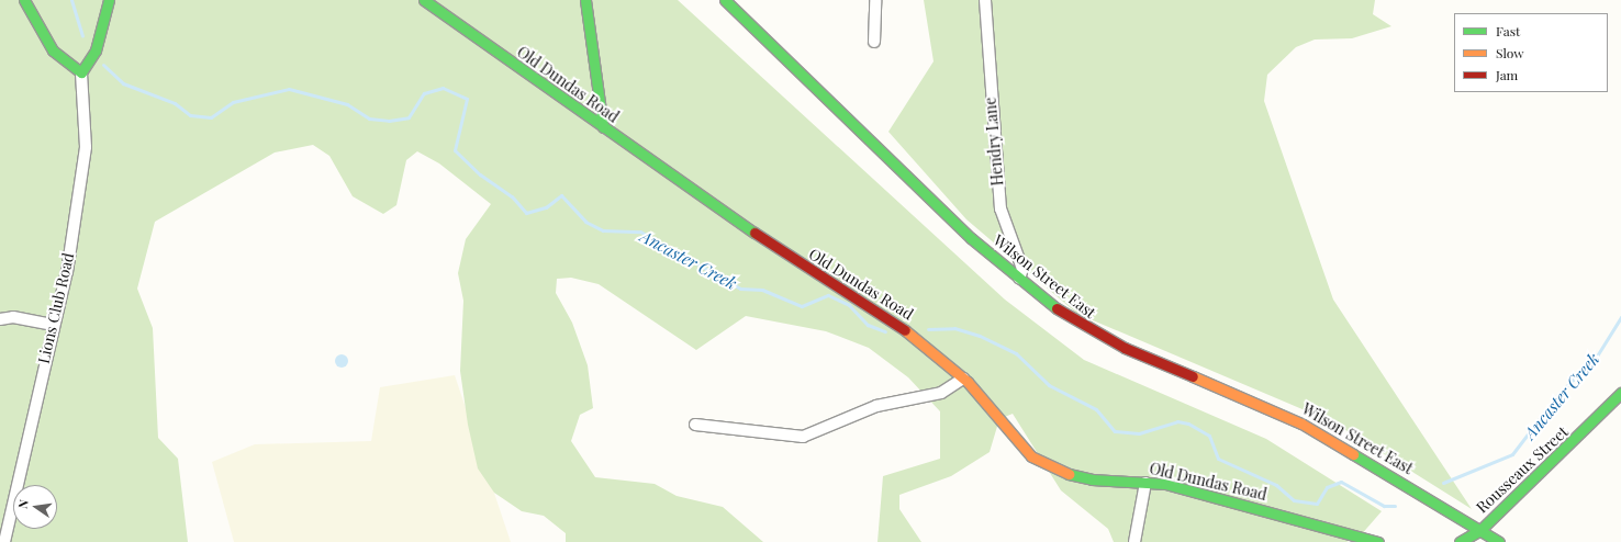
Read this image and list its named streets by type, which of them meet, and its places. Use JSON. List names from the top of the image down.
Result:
{
  "streets": {
    "street": [
      "Old Dundas Road",
      "Hendry Lane",
      "Wilson Street East",
      "Lions Club Road",
      "Rousseaux Street"
    ]
  },
  "crossings": [
    ["Hendry Lane", "Wilson Street East"],
    ["Wilson Street East", "Rousseaux Street"]
  ],
  "water": ["Ancaster Creek"],
  "legend": ["Fast", "Slow", "Jam"],
  "north": "left"
}
